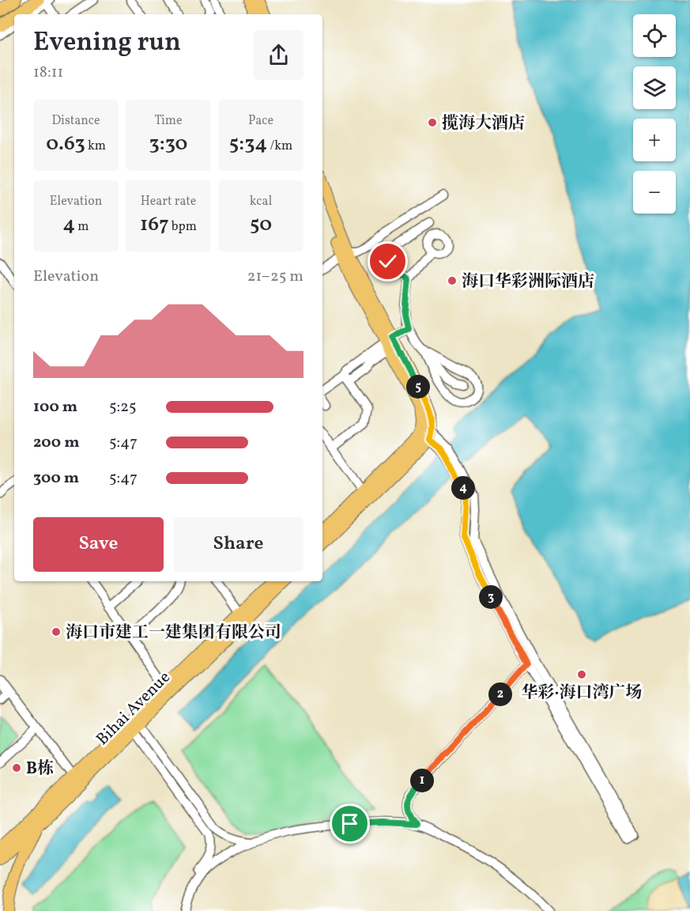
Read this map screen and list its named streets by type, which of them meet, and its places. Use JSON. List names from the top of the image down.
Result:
{
  "streets": {
    "main road": ["Bihai Avenue"]
  },
  "places": [
    "揽海大酒店",
    "海口华彩洲际酒店",
    "海口市建工一建集团有限公司",
    "华彩·海口湾广场",
    "B栋"
  ],
  "page": {
    "map_buttons": ["+", "−"],
    "heading": ["Evening run", "18:11"],
    "stats": [
      ["Distance", "0.63 km"],
      ["Time", "3:30"],
      ["Pace", "5:34 /km"],
      ["Elevation", "4 m"],
      ["Heart rate", "167 bpm"],
      ["kcal", "50"]
    ],
    "chart": ["Elevation", "21–25 m"],
    "pins": [
      "5",
      "4",
      "3",
      "2",
      "1"
    ],
    "list": [
      {
        "name": "100 m",
        "note": "5:25"
      },
      {
        "name": "200 m",
        "note": "5:47"
      },
      {
        "name": "300 m",
        "note": "5:47"
      }
    ],
    "buttons": ["Save", "Share"]
  }
}
